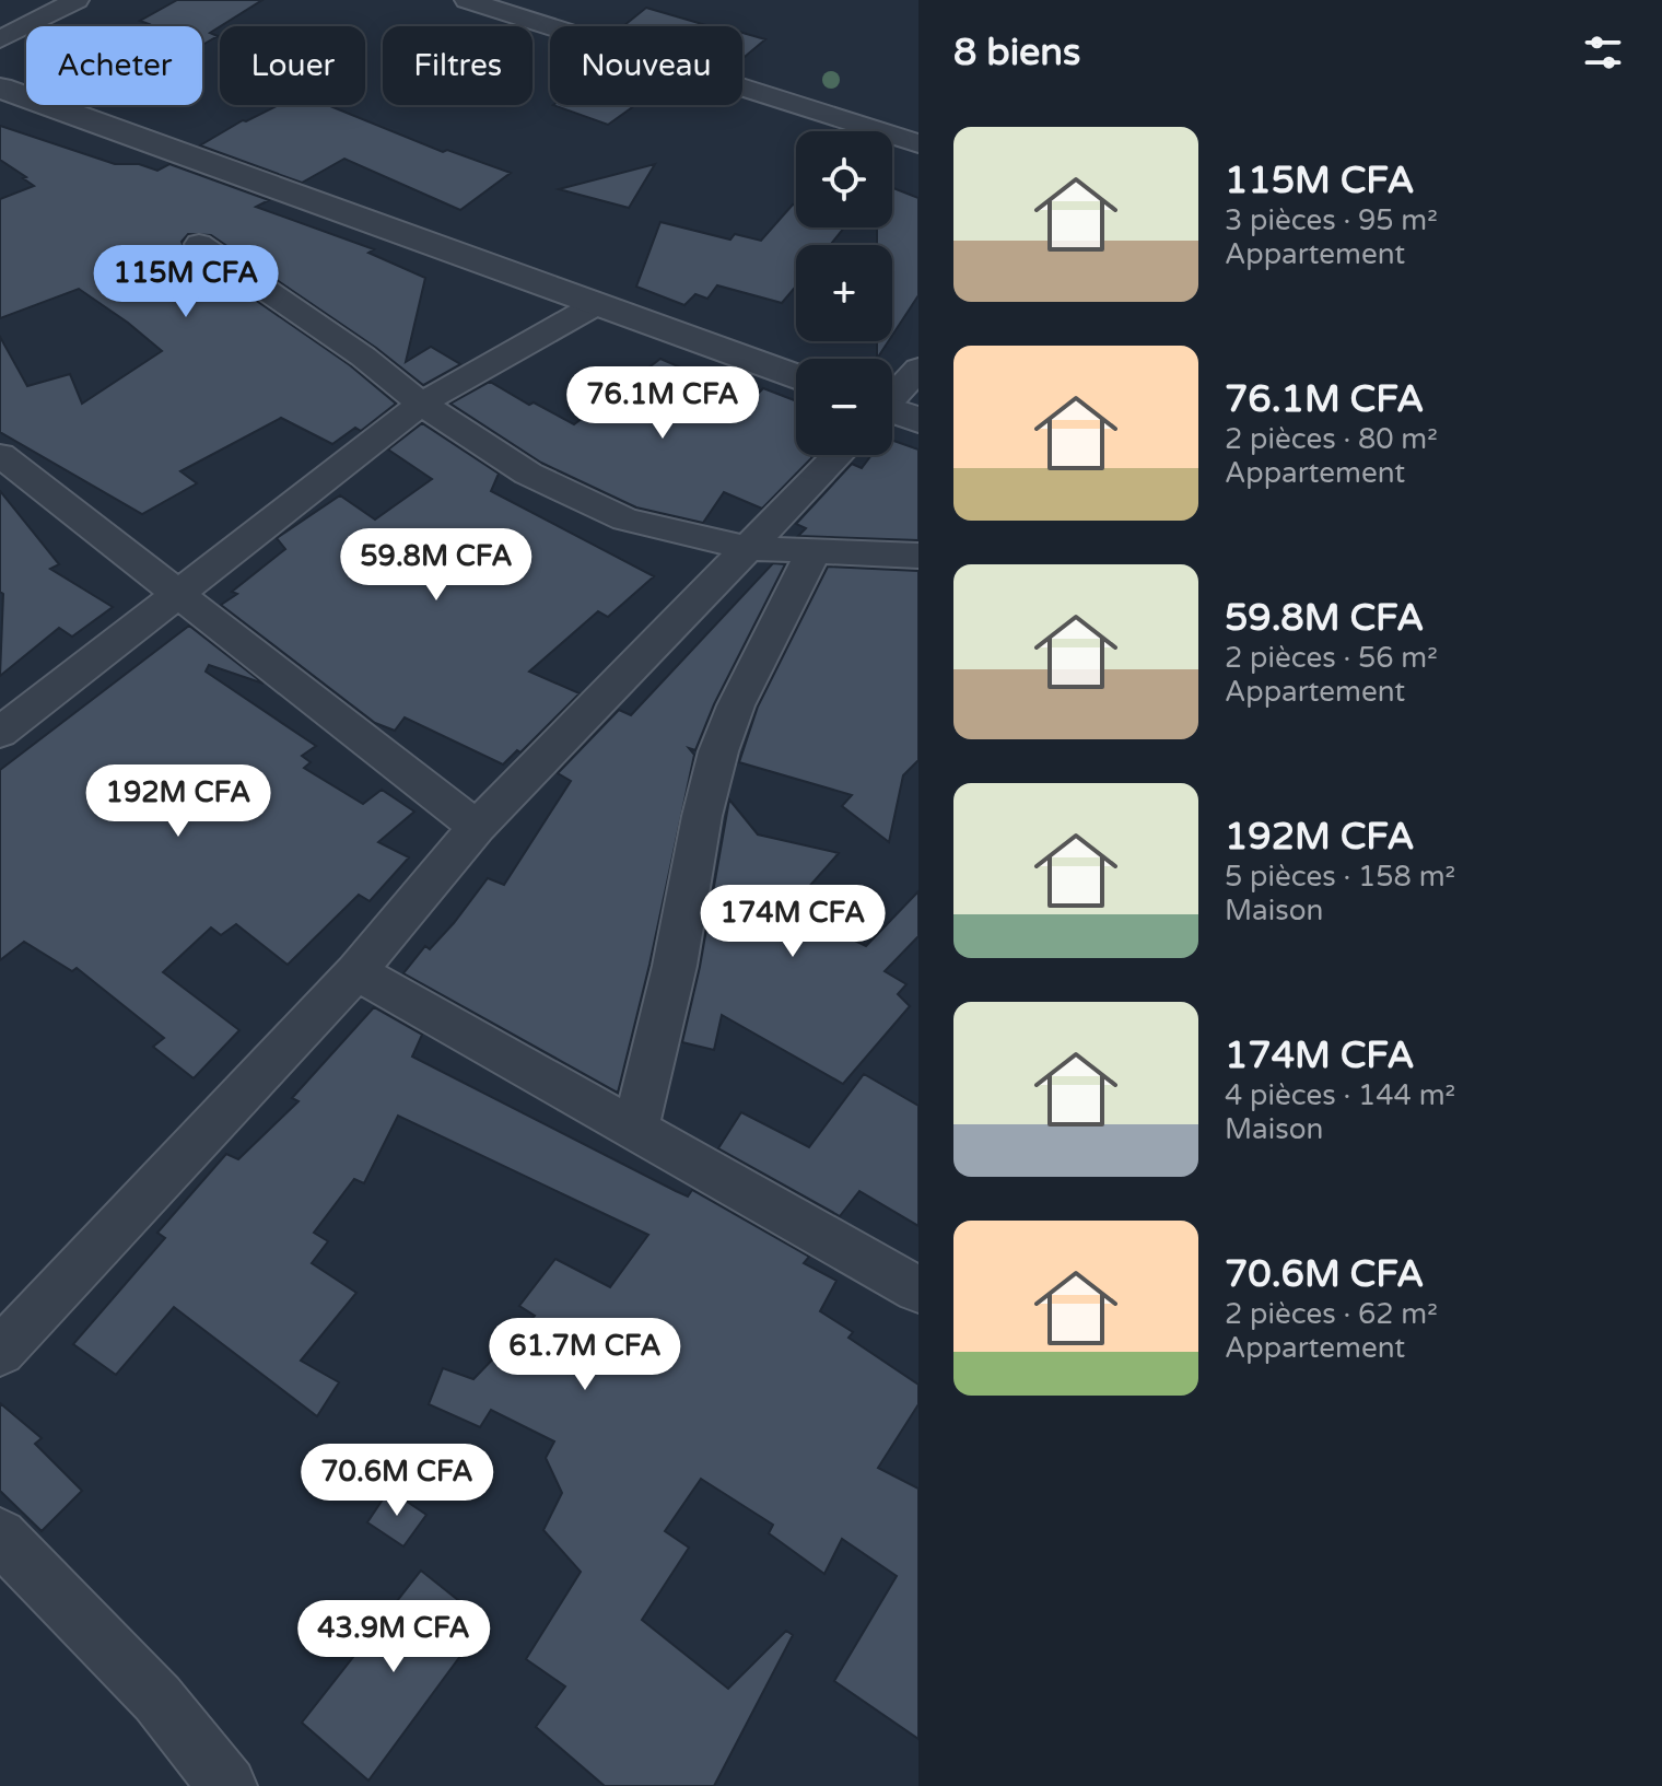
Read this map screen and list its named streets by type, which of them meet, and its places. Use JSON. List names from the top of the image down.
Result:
{
  "page": {
    "heading": "8 biens",
    "chip": [
      "Acheter",
      "Louer",
      "Filtres",
      "Nouveau"
    ],
    "list": [
      {
        "name": "115M CFA",
        "note": "3 pièces · 95 m² · Appartement"
      },
      {
        "name": "76.1M CFA",
        "note": "2 pièces · 80 m² · Appartement"
      },
      {
        "name": "59.8M CFA",
        "note": "2 pièces · 56 m² · Appartement"
      },
      {
        "name": "192M CFA",
        "note": "5 pièces · 158 m² · Maison"
      },
      {
        "name": "174M CFA",
        "note": "4 pièces · 144 m² · Maison"
      },
      {
        "name": "70.6M CFA",
        "note": "2 pièces · 62 m² · Appartement"
      }
    ],
    "map_buttons": ["+", "−"],
    "price": [
      "115M CFA",
      "76.1M CFA",
      "59.8M CFA",
      "192M CFA",
      "174M CFA",
      "61.7M CFA",
      "70.6M CFA",
      "43.9M CFA"
    ]
  }
}
